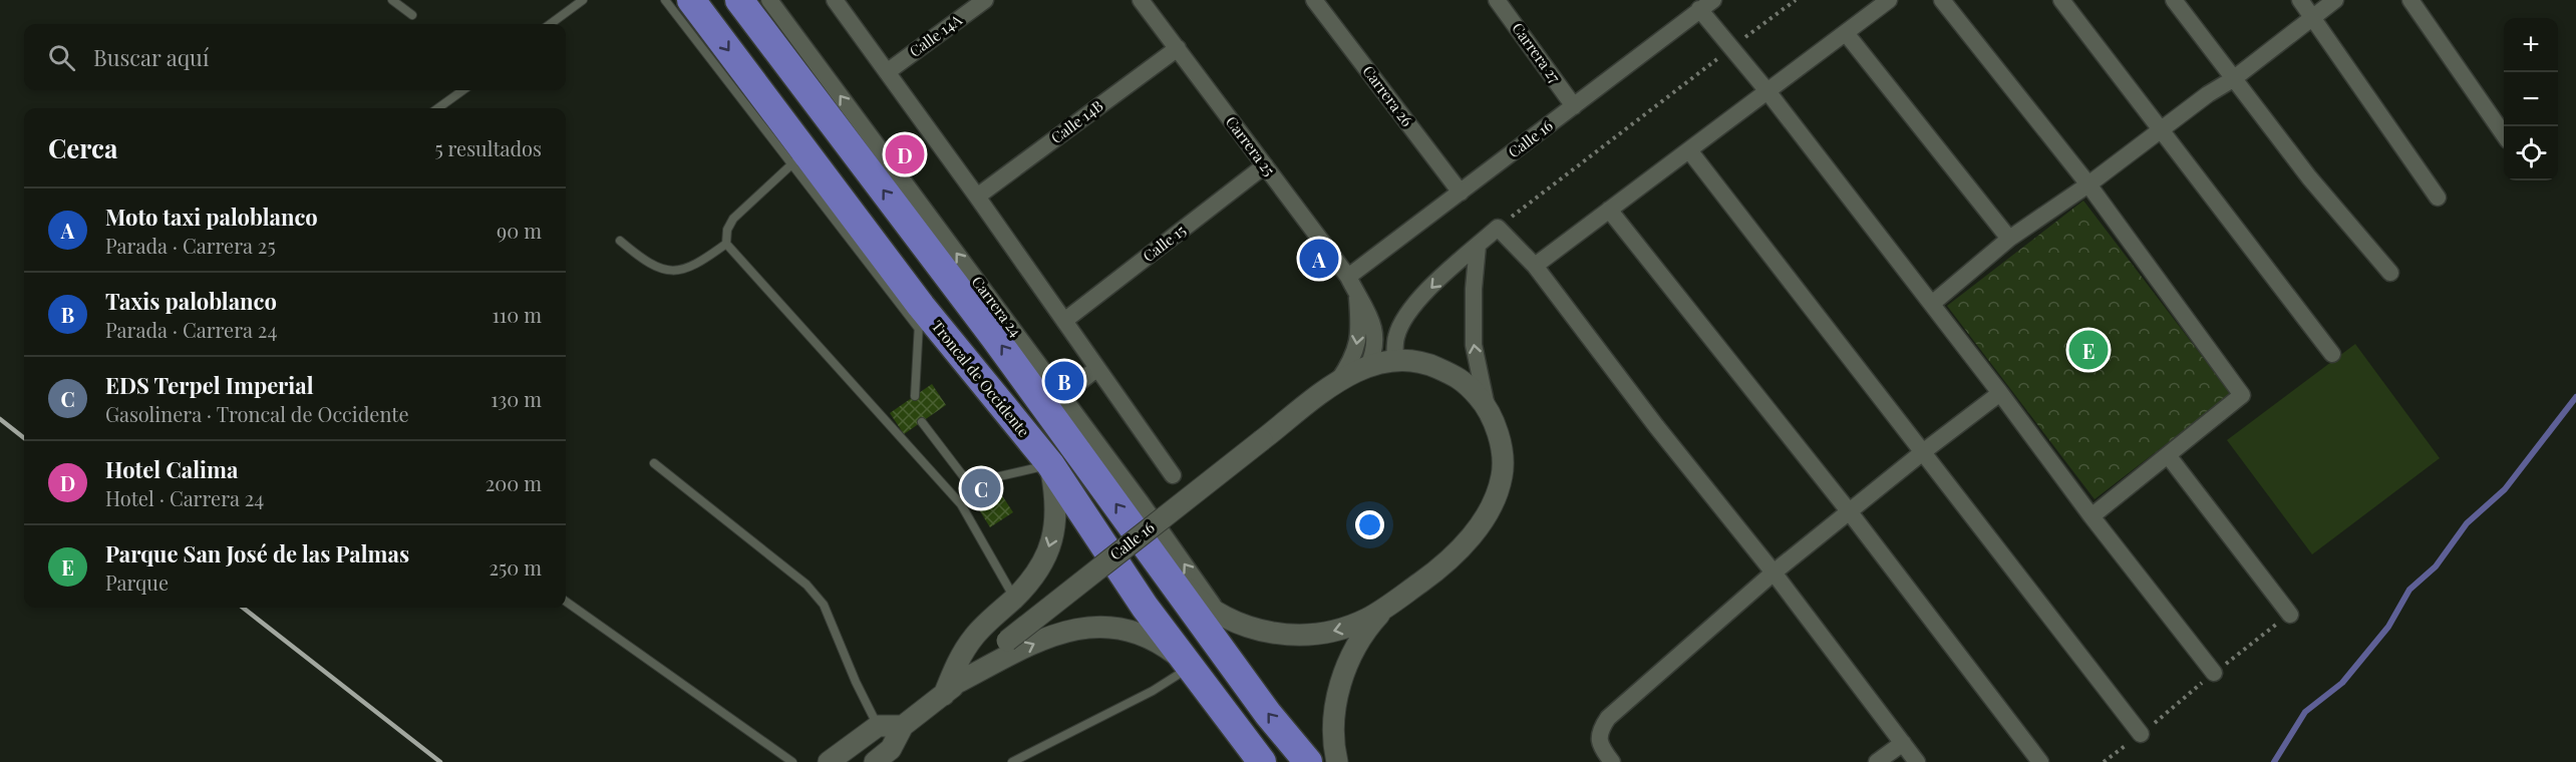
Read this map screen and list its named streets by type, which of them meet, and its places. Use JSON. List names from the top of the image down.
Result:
{
  "streets": {
    "highway": ["Troncal de Occidente"],
    "street": [
      "Calle 14A",
      "Carrera 27",
      "Carrera 26",
      "Calle 14B",
      "Calle 16",
      "Carrera 25",
      "Calle 15",
      "Carrera 24"
    ]
  },
  "crossings": [
    ["Carrera 27", "Calle 16"],
    ["Carrera 26", "Calle 16"],
    ["Calle 14B", "Carrera 25"],
    ["Calle 16", "Carrera 25"],
    ["Carrera 25", "Calle 15"]
  ],
  "page": {
    "map_buttons": ["+", "−"],
    "search": "Buscar aquí",
    "heading": ["Cerca", "5 resultados"],
    "pins": [
      "D",
      "A",
      "E",
      "B",
      "C"
    ],
    "list": [
      {
        "mark": "A",
        "name": "Moto taxi paloblanco",
        "note": "Parada · Carrera 25",
        "value": "90 m"
      },
      {
        "mark": "B",
        "name": "Taxis paloblanco",
        "note": "Parada · Carrera 24",
        "value": "110 m"
      },
      {
        "mark": "C",
        "name": "EDS Terpel Imperial",
        "note": "Gasolinera · Troncal de Occidente",
        "value": "130 m"
      },
      {
        "mark": "D",
        "name": "Hotel Calima",
        "note": "Hotel · Carrera 24",
        "value": "200 m"
      },
      {
        "mark": "E",
        "name": "Parque San José de las Palmas",
        "note": "Parque",
        "value": "250 m"
      }
    ]
  }
}
